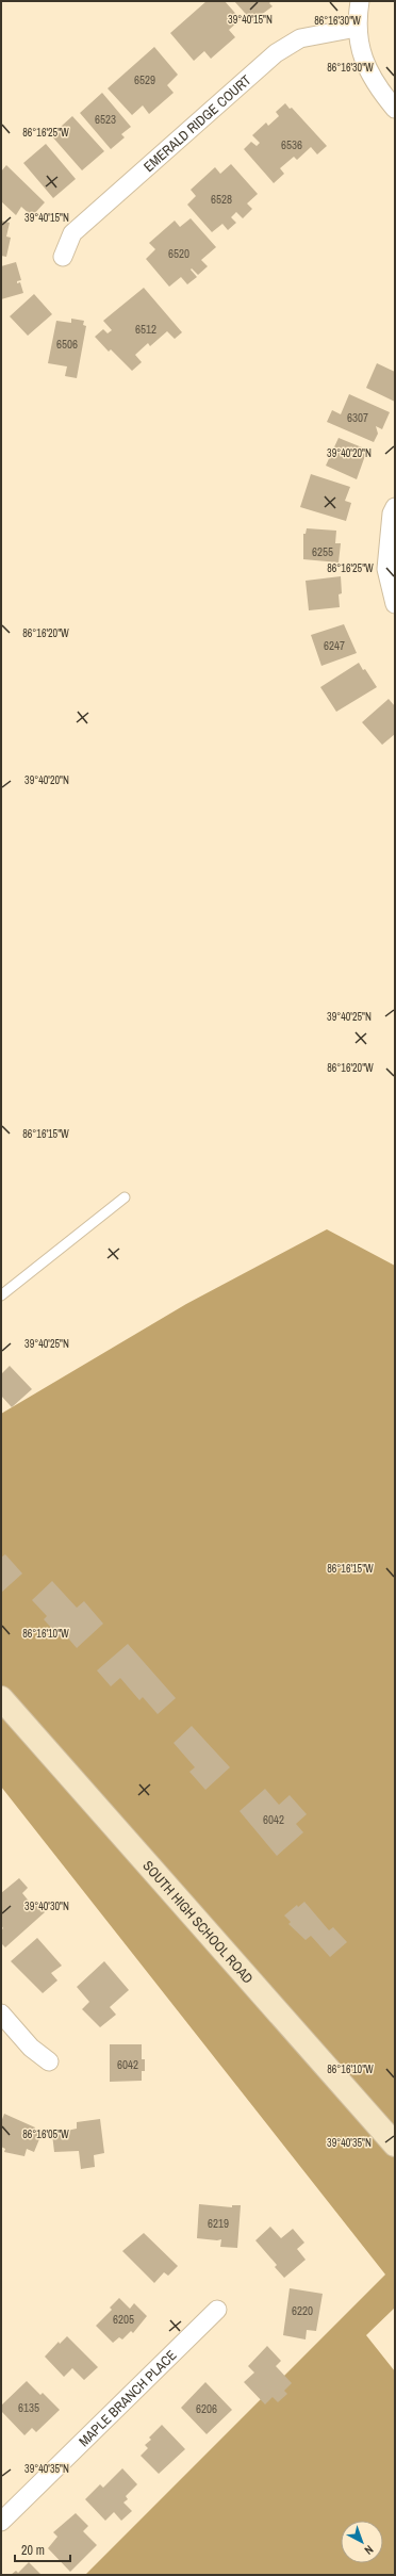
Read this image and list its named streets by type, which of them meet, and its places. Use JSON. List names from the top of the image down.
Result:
{
  "streets": {
    "main road": ["SOUTH HIGH SCHOOL ROAD"],
    "street": ["EMERALD RIDGE COURT", "MAPLE BRANCH PLACE"]
  },
  "house_numbers": [
    "6529",
    "6523",
    "6536",
    "6528",
    "6520",
    "6512",
    "6506",
    "6307",
    "6255",
    "6247",
    "6042",
    "6042",
    "6219",
    "6220",
    "6205",
    "6135",
    "6206"
  ],
  "scale_bar": "20 m",
  "north": "bottom right",
  "coordinates": [
    "39°40'15\"N",
    "86°16'30\"W",
    "86°16'25\"W",
    "39°40'20\"N",
    "86°16'20\"W",
    "39°40'25\"N",
    "86°16'15\"W",
    "86°16'10\"W",
    "39°40'30\"N",
    "86°16'05\"W",
    "39°40'35\"N"
  ]
}
